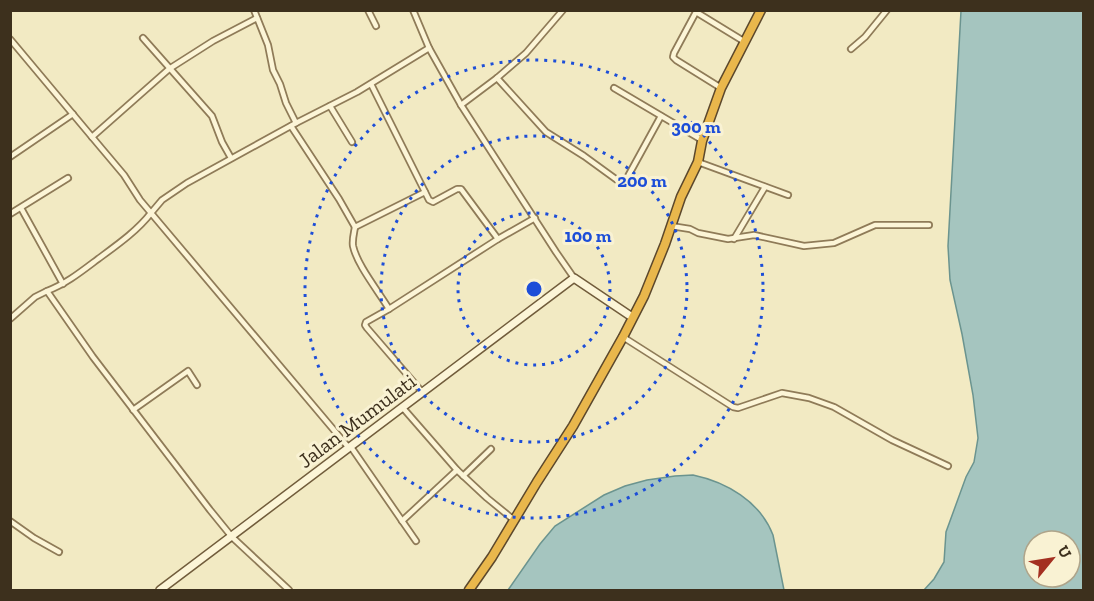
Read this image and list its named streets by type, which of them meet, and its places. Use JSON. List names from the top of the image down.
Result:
{
  "streets": {
    "street": ["Jalan Mumulati"]
  },
  "north": "top right",
  "rings": ["300 m", "200 m", "100 m"]
}
